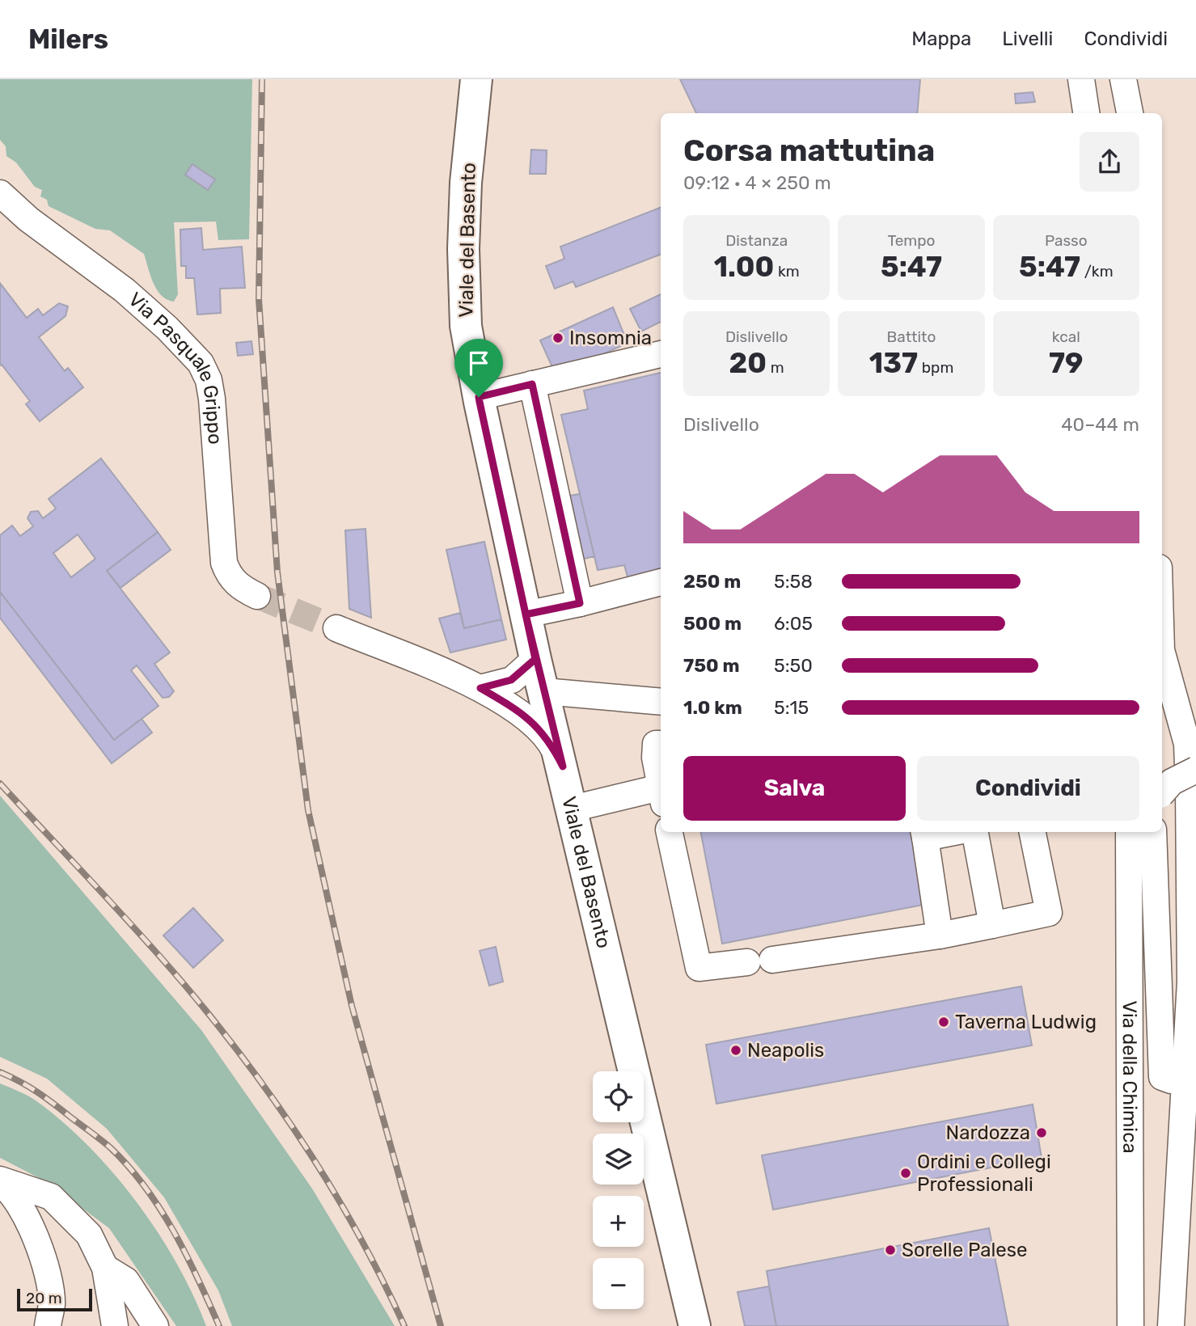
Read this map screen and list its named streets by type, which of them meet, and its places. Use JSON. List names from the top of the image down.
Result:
{
  "streets": {
    "main road": ["Viale del Basento"],
    "street": ["Via Pasquale Grippo", "Via della Chimica"]
  },
  "places": [
    "Insomnia",
    "Taverna Ludwig",
    "Neapolis",
    "Nardozza",
    "Ordini e Collegi Professionali",
    "Sorelle Palese"
  ],
  "scale_bar": "20 m",
  "page": {
    "header": "Milers",
    "nav": ["Mappa", "Livelli", "Condividi"],
    "heading": ["Corsa mattutina", "09:12 · 4 × 250 m"],
    "stats": [
      ["Distanza", "1.00 km"],
      ["Tempo", "5:47"],
      ["Passo", "5:47 /km"],
      ["Dislivello", "20 m"],
      ["Battito", "137 bpm"],
      ["kcal", "79"]
    ],
    "chart": ["Dislivello", "40–44 m"],
    "list": [
      {
        "name": "250 m",
        "note": "5:58"
      },
      {
        "name": "500 m",
        "note": "6:05"
      },
      {
        "name": "750 m",
        "note": "5:50"
      },
      {
        "name": "1.0 km",
        "note": "5:15"
      }
    ],
    "buttons": ["Salva", "Condividi"],
    "map_buttons": ["+", "−"],
    "scale": "20 m"
  }
}
